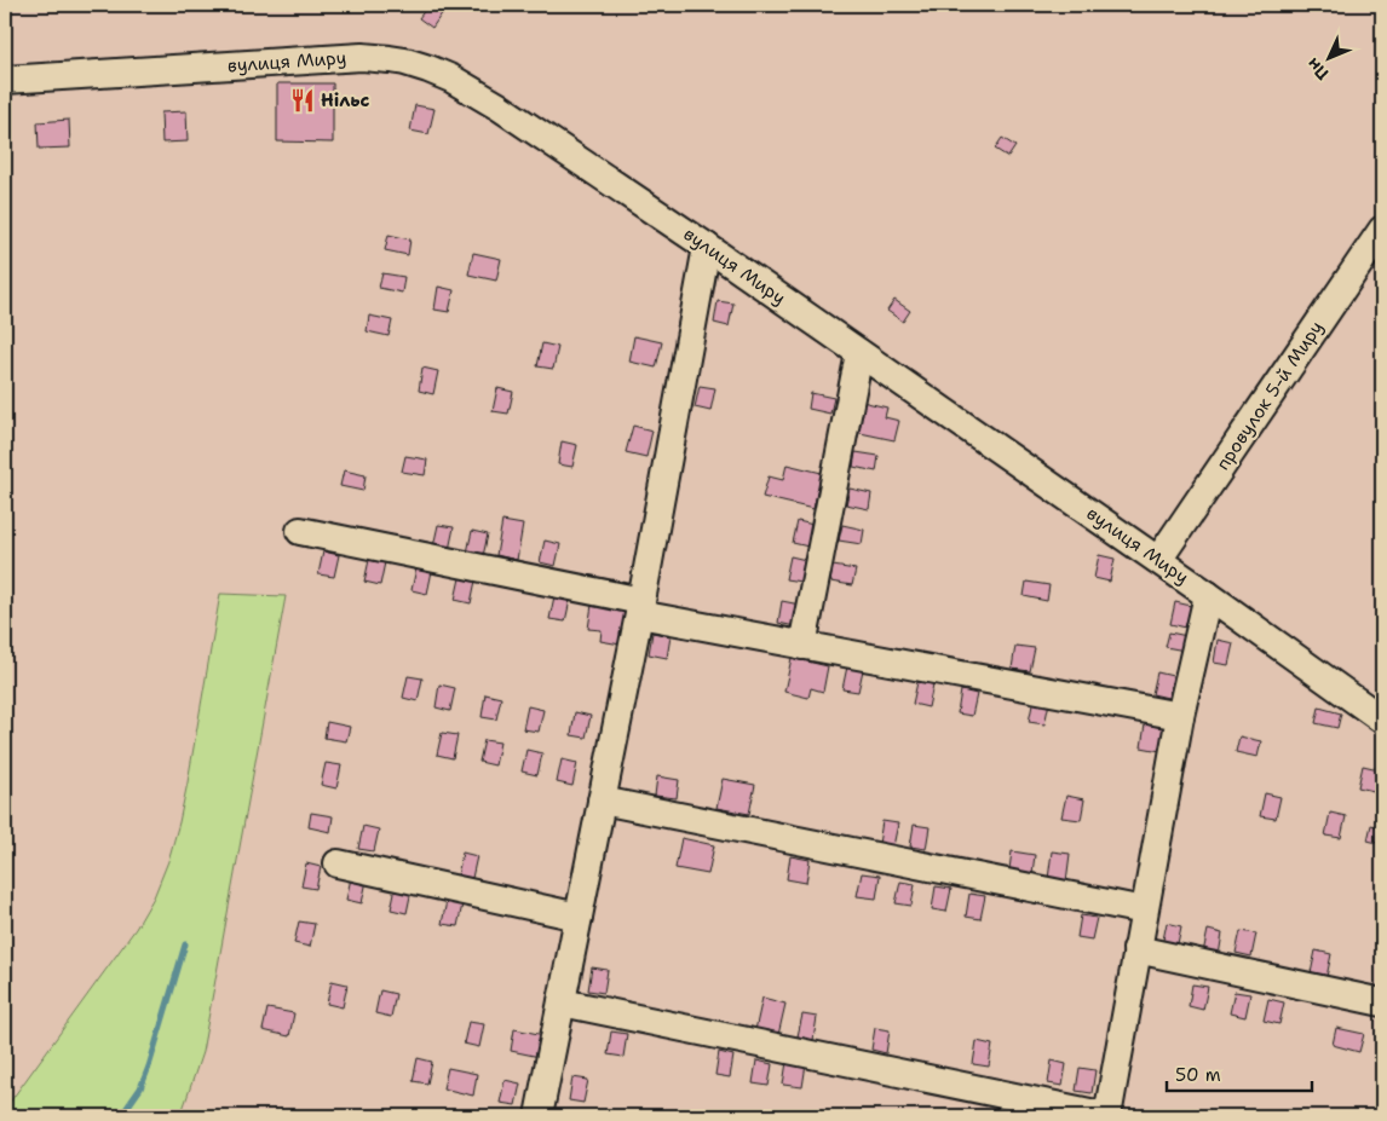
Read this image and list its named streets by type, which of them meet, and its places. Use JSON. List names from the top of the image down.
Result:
{
  "streets": {
    "street": ["вулиця Миру", "провулок 5-й Миру"]
  },
  "crossings": [
    ["вулиця Миру", "провулок 5-й Миру"]
  ],
  "places": {
    "restaurant": ["Нільс"]
  },
  "scale_bar": "50 m",
  "north": "bottom left"
}
